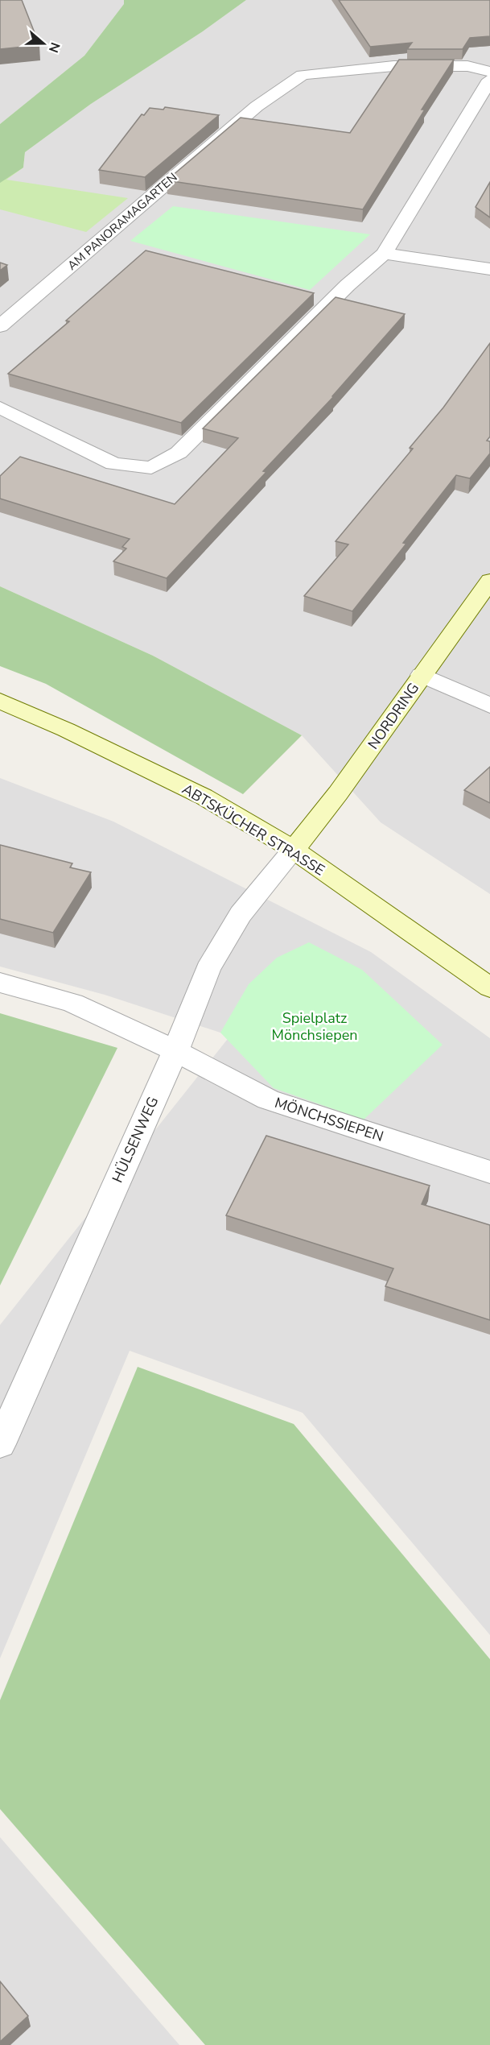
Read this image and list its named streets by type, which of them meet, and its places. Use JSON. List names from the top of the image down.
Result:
{
  "streets": {
    "street": [
      "AM PANORAMAGARTEN",
      "NORDRING",
      "ABTSKÜCHER STRASSE",
      "MÖNCHSSIEPEN",
      "HÜLSENWEG"
    ]
  },
  "crossings": [
    ["NORDRING", "ABTSKÜCHER STRASSE"],
    ["NORDRING", "HÜLSENWEG"],
    ["ABTSKÜCHER STRASSE", "HÜLSENWEG"],
    ["MÖNCHSSIEPEN", "HÜLSENWEG"]
  ],
  "parks": ["Spielplatz Mönchsiepen"],
  "north": "right"
}
